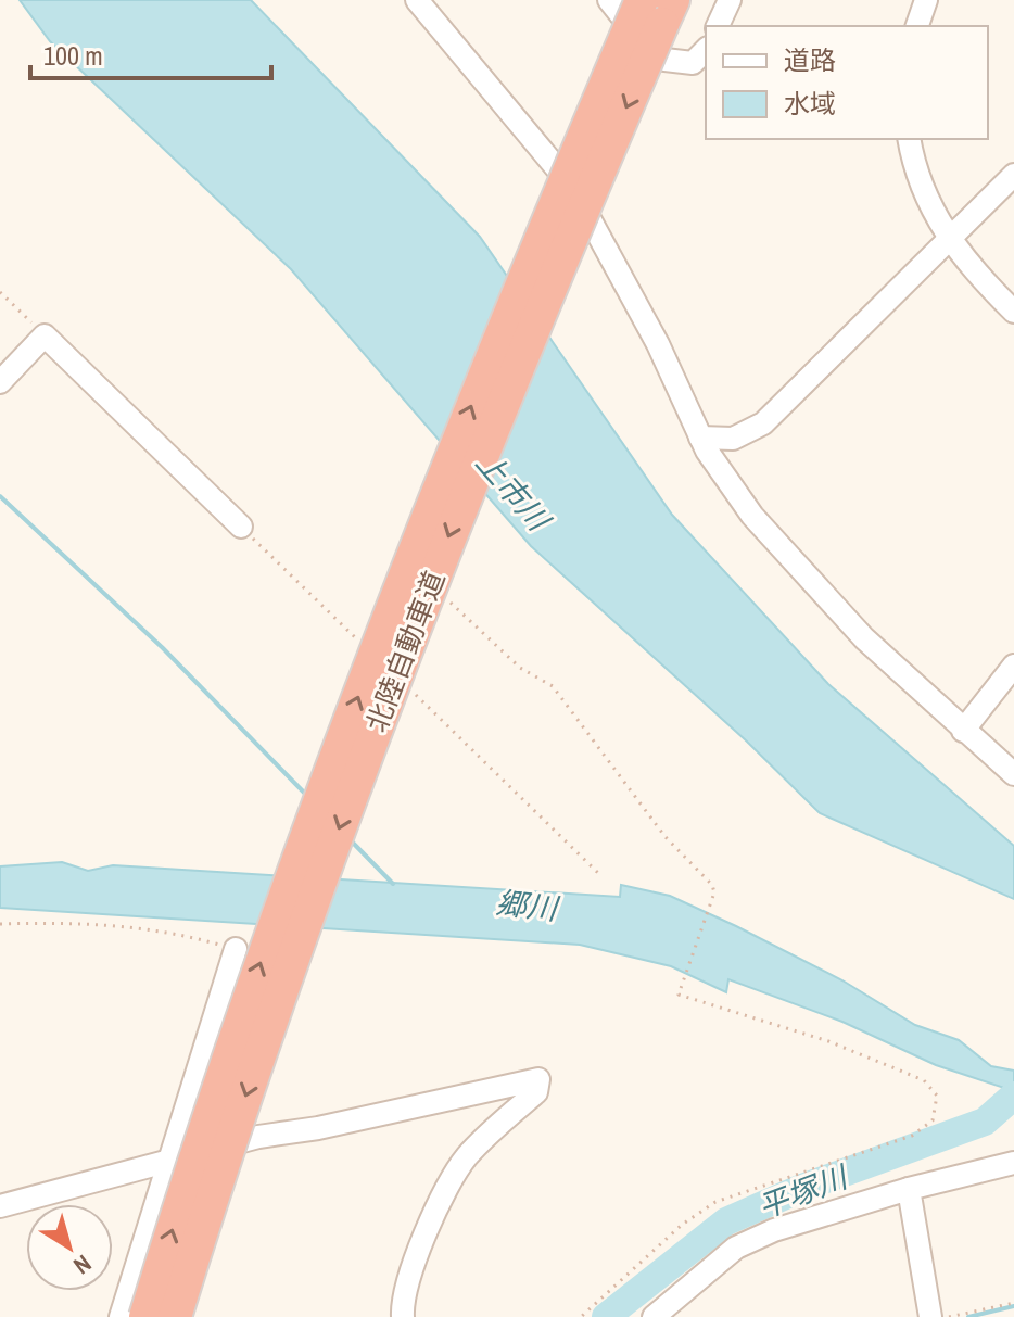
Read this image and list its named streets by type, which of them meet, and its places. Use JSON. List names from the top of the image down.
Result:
{
  "streets": {
    "highway": ["北陸自動車道"]
  },
  "water": ["上市川", "郷川", "平塚川"],
  "legend": ["道路", "水域"],
  "scale_bar": "100 m",
  "north": "bottom right"
}
